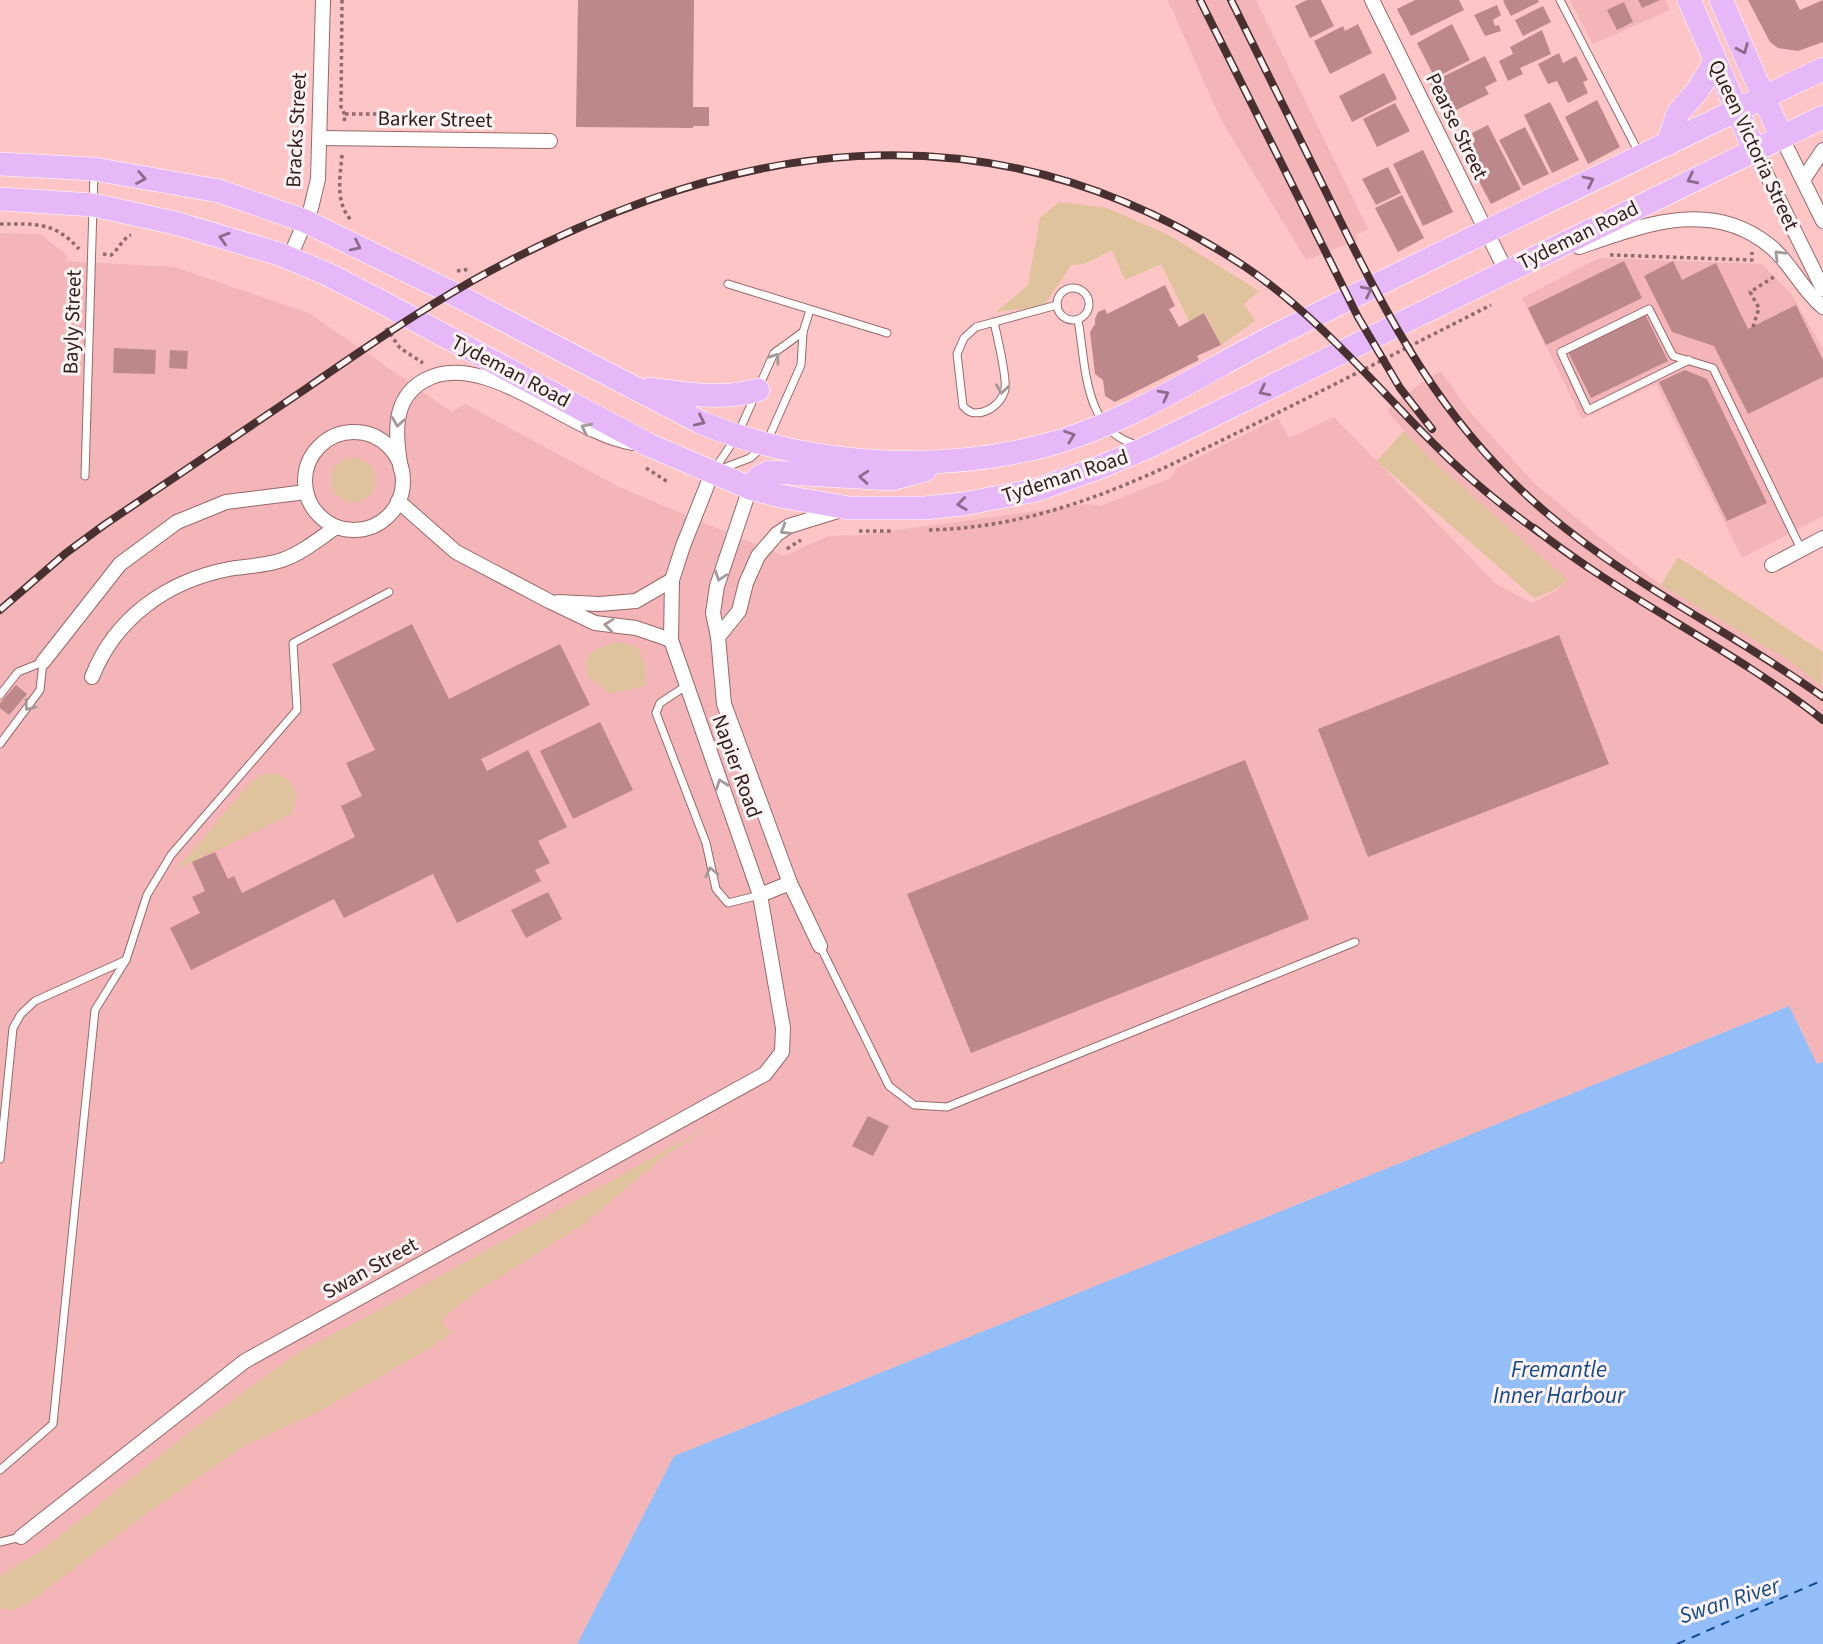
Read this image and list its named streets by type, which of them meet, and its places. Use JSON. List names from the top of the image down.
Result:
{
  "streets": {
    "main road": ["Queen Victoria Street", "Tydeman Road"],
    "street": [
      "Barker Street",
      "Pearse Street",
      "Bracks Street",
      "Napier Road",
      "Swan Street"
    ],
    "lane": ["Bayly Street"]
  },
  "crossings": [
    ["Barker Street", "Bracks Street"],
    ["Pearse Street", "Tydeman Road"],
    ["Bracks Street", "Tydeman Road"],
    ["Queen Victoria Street", "Tydeman Road"],
    ["Tydeman Road", "Bayly Street"],
    ["Tydeman Road", "Napier Road"],
    ["Napier Road", "Swan Street"]
  ],
  "water": ["Fremantle Inner Harbour", "Swan River"]
}
